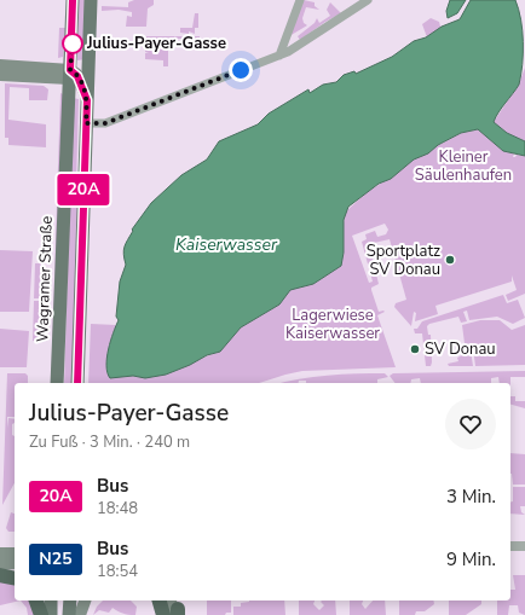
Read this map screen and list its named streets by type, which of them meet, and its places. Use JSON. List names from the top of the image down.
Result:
{
  "streets": {
    "main road": ["Wagramer Straße"]
  },
  "water": ["Kaiserwasser"],
  "parks": ["Kleiner Säulenhaufen", "Lagerwiese Kaiserwasser"],
  "places": ["Julius-Payer-Gasse", "Sportplatz SV Donau", "SV Donau"],
  "lines": ["bus line 20A"],
  "page": {
    "on_map": "20A",
    "heading": ["Julius-Payer-Gasse", "Zu Fuß · 3 Min. · 240 m"],
    "list": [
      {
        "mark": "20A",
        "name": "Bus",
        "note": "18:48",
        "value": "3 Min."
      },
      {
        "mark": "N25",
        "name": "Bus",
        "note": "18:54",
        "value": "9 Min."
      }
    ]
  }
}
